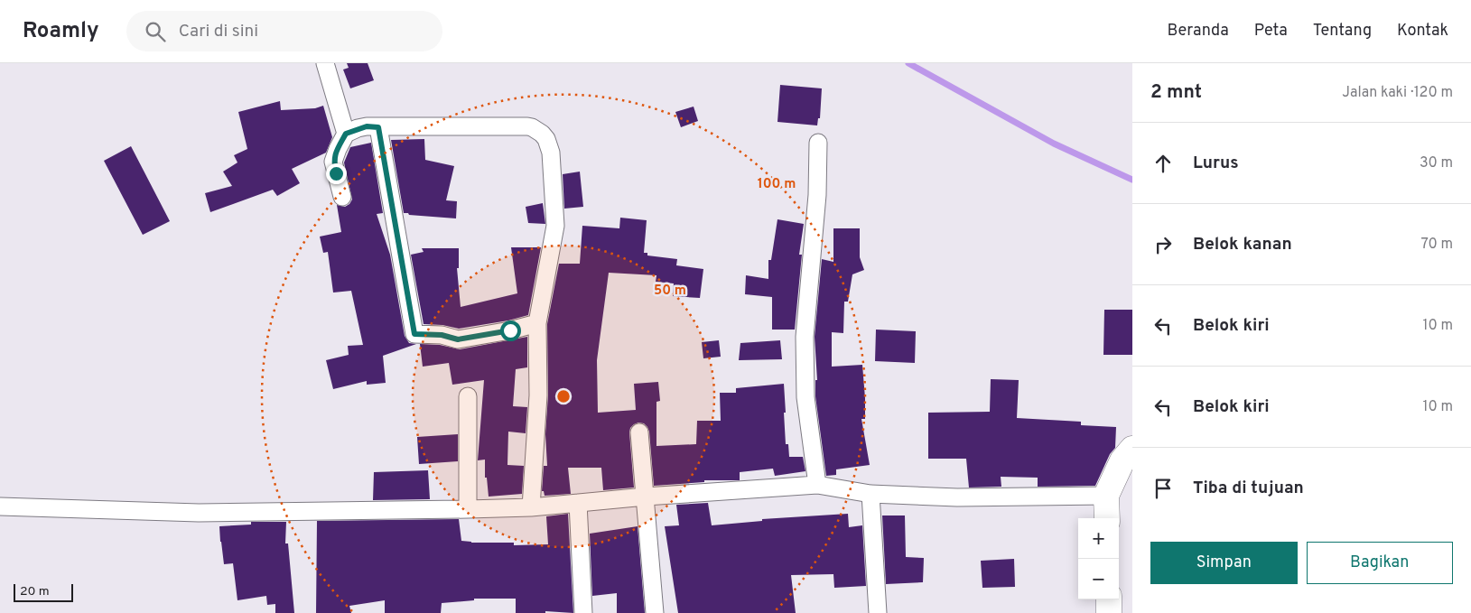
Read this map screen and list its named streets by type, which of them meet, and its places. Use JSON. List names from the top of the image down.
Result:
{
  "scale_bar": "20 m",
  "page": {
    "header": "Roamly",
    "search": "Cari di sini",
    "nav": [
      "Beranda",
      "Peta",
      "Tentang",
      "Kontak"
    ],
    "heading": ["2 mnt", "Jalan kaki · 120 m"],
    "list": [
      ["Lurus", "30 m"],
      ["Belok kanan", "70 m"],
      ["Belok kiri", "10 m"],
      ["Belok kiri", "10 m"],
      "Tiba di tujuan"
    ],
    "map_buttons": ["+", "−"],
    "buttons": ["Simpan", "Bagikan"],
    "scale": "20 m"
  },
  "rings": ["100 m", "50 m"]
}
